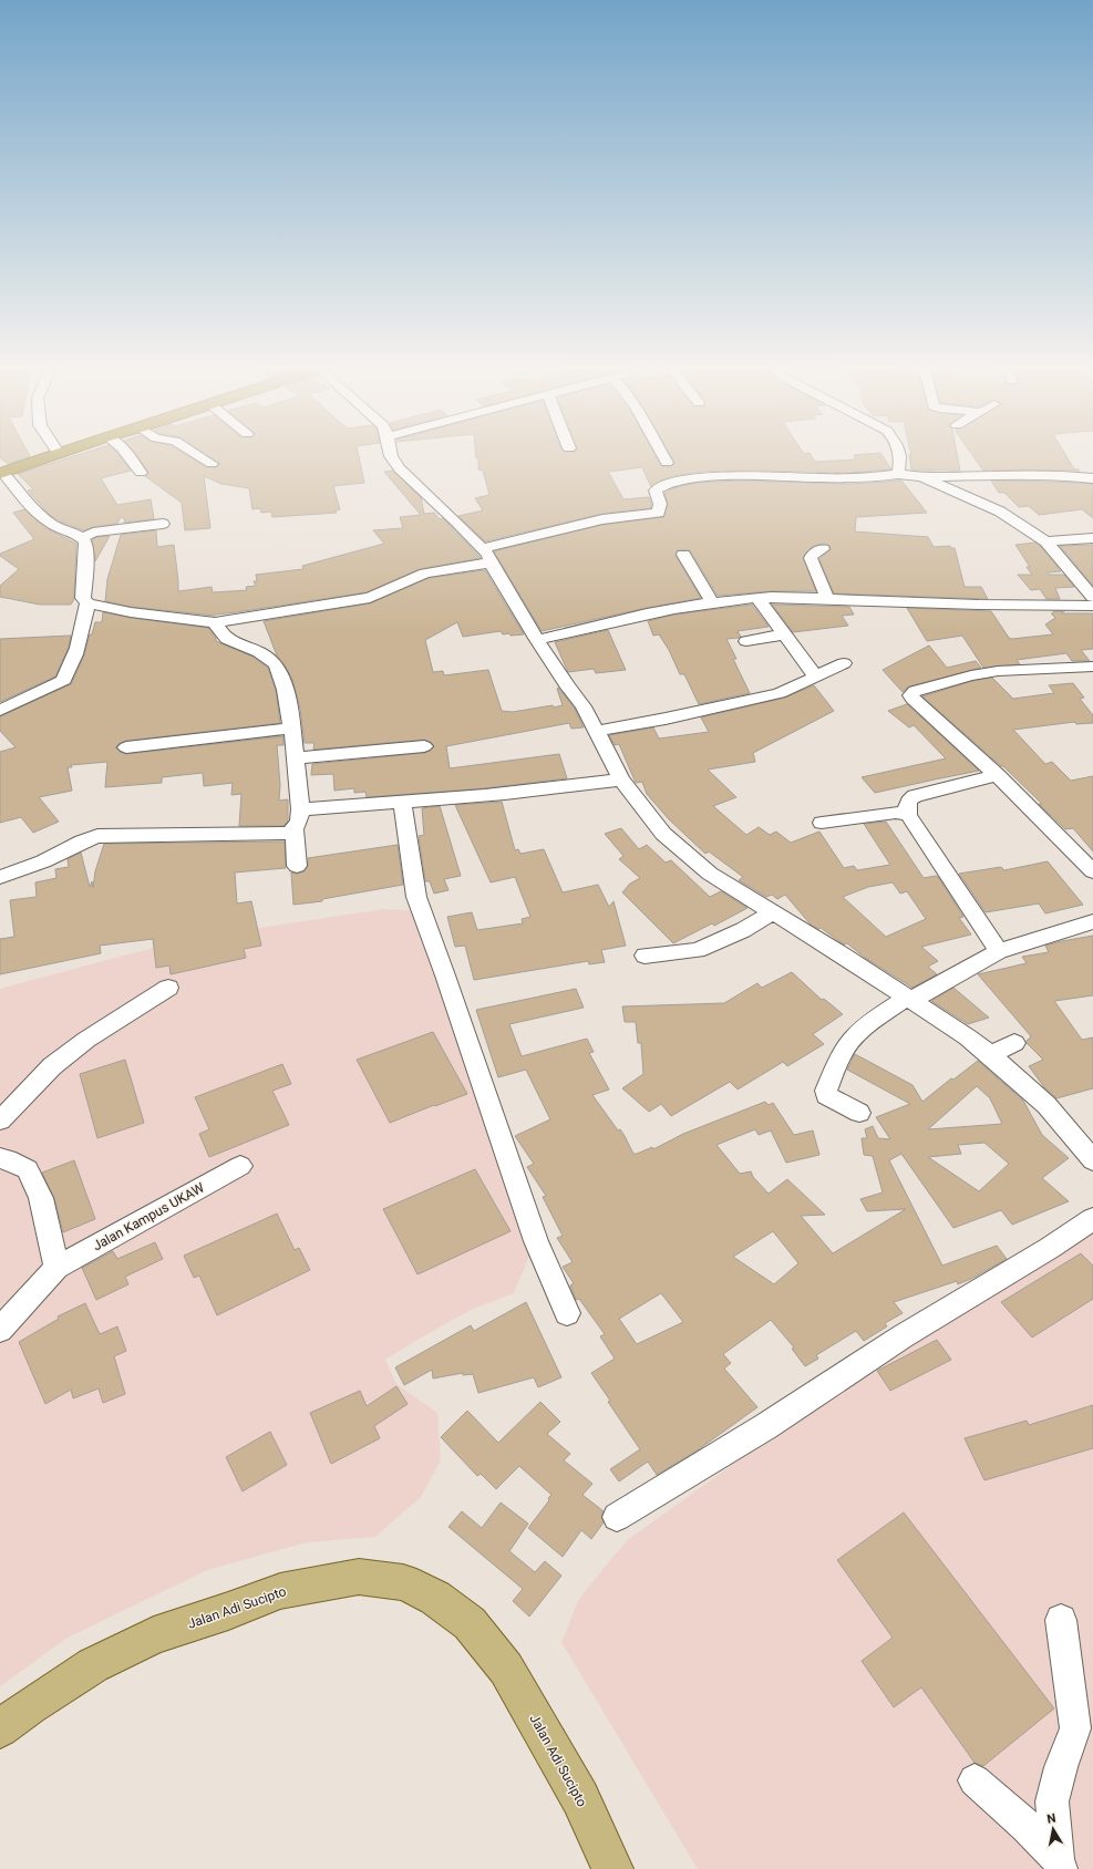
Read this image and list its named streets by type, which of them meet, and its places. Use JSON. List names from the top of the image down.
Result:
{
  "streets": {
    "main road": ["Jalan Adi Sucipto"],
    "street": ["Jalan Kampus UKAW"]
  },
  "north": "top"
}
